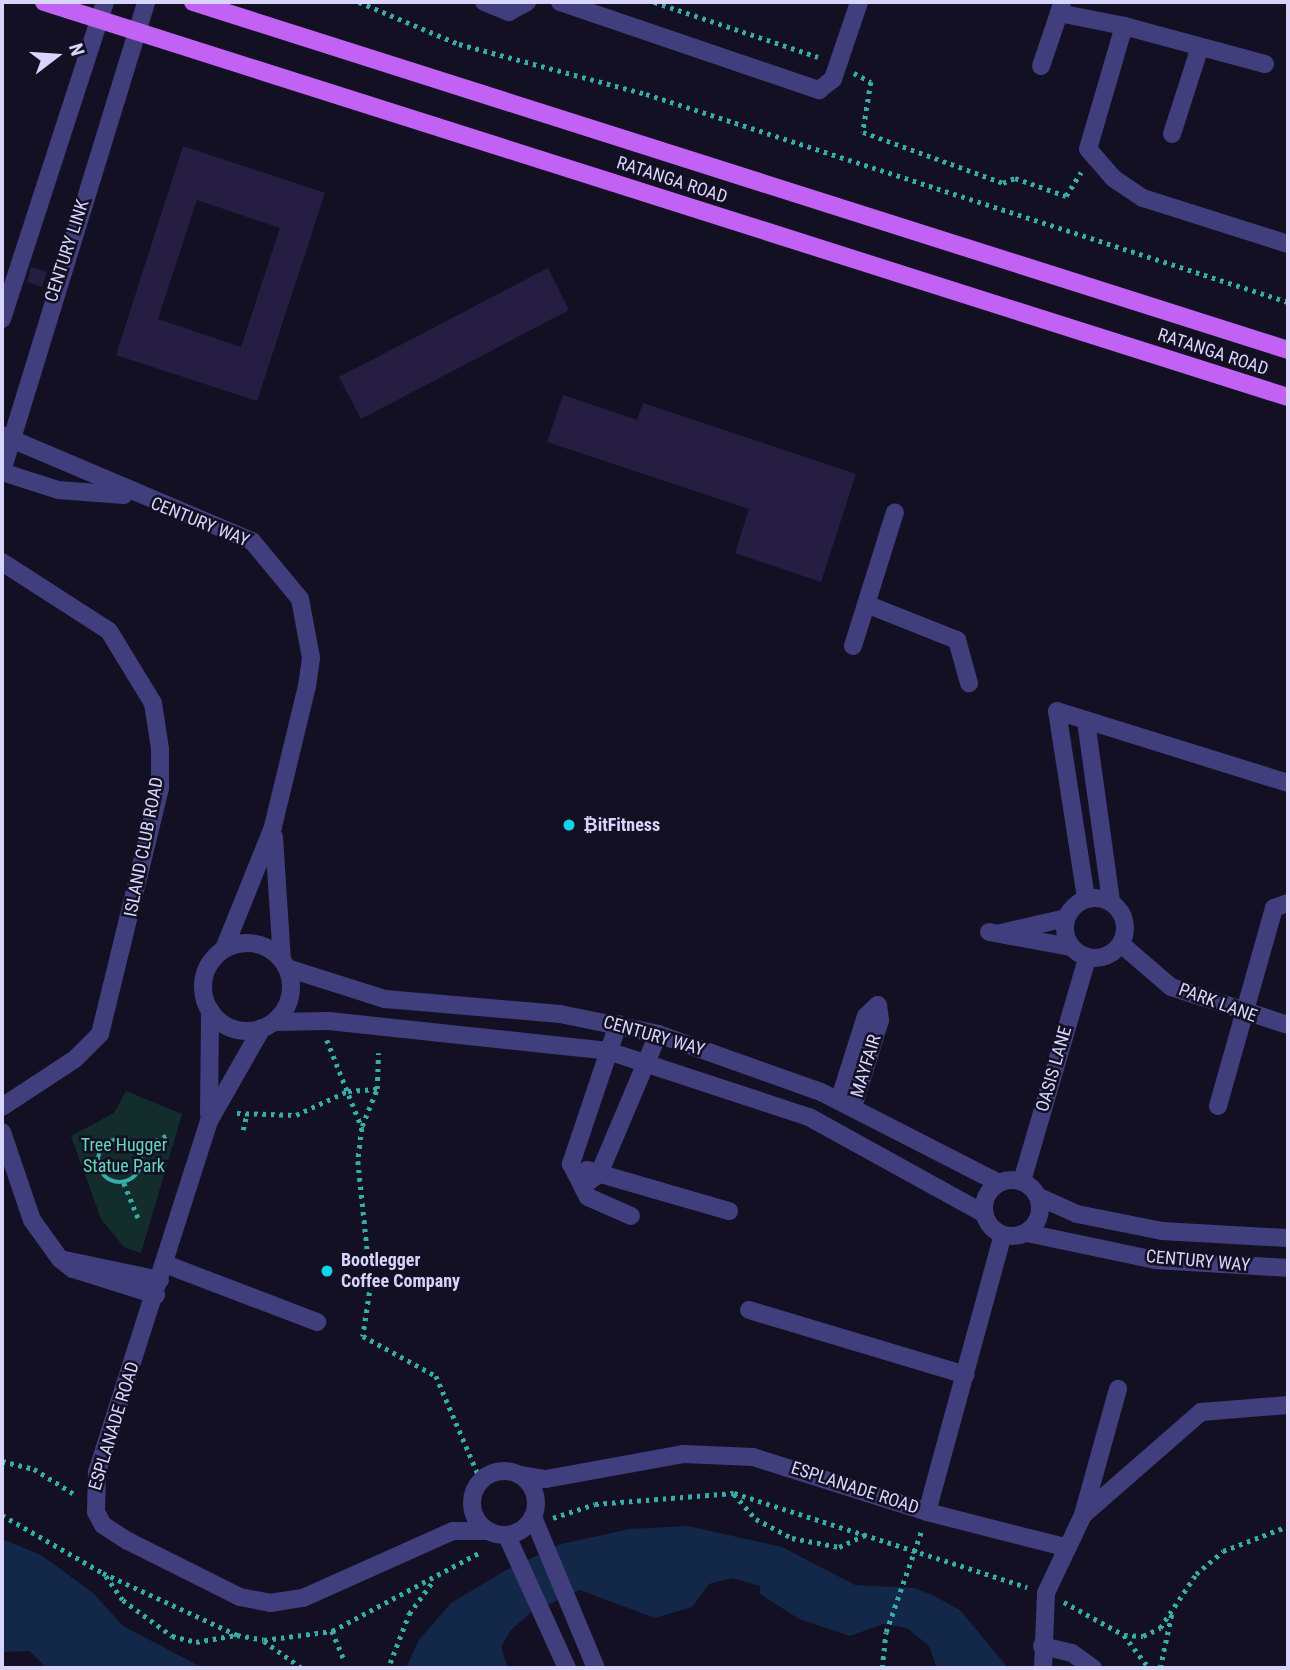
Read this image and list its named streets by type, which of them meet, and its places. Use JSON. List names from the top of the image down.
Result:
{
  "streets": {
    "main road": ["RATANGA ROAD"],
    "street": [
      "CENTURY LINK",
      "CENTURY WAY",
      "ISLAND CLUB ROAD",
      "PARK LANE",
      "OASIS LANE",
      "ESPLANADE ROAD"
    ]
  },
  "crossings": [
    ["RATANGA ROAD", "CENTURY LINK"],
    ["CENTURY LINK", "CENTURY WAY"],
    ["CENTURY WAY", "OASIS LANE"],
    ["CENTURY WAY", "ESPLANADE ROAD"],
    ["PARK LANE", "OASIS LANE"],
    ["OASIS LANE", "ESPLANADE ROAD"]
  ],
  "parks": ["Tree Hugger Statue Park"],
  "places": ["₿itFitness", "Bootlegger Coffee Company"],
  "north": "right"
}
